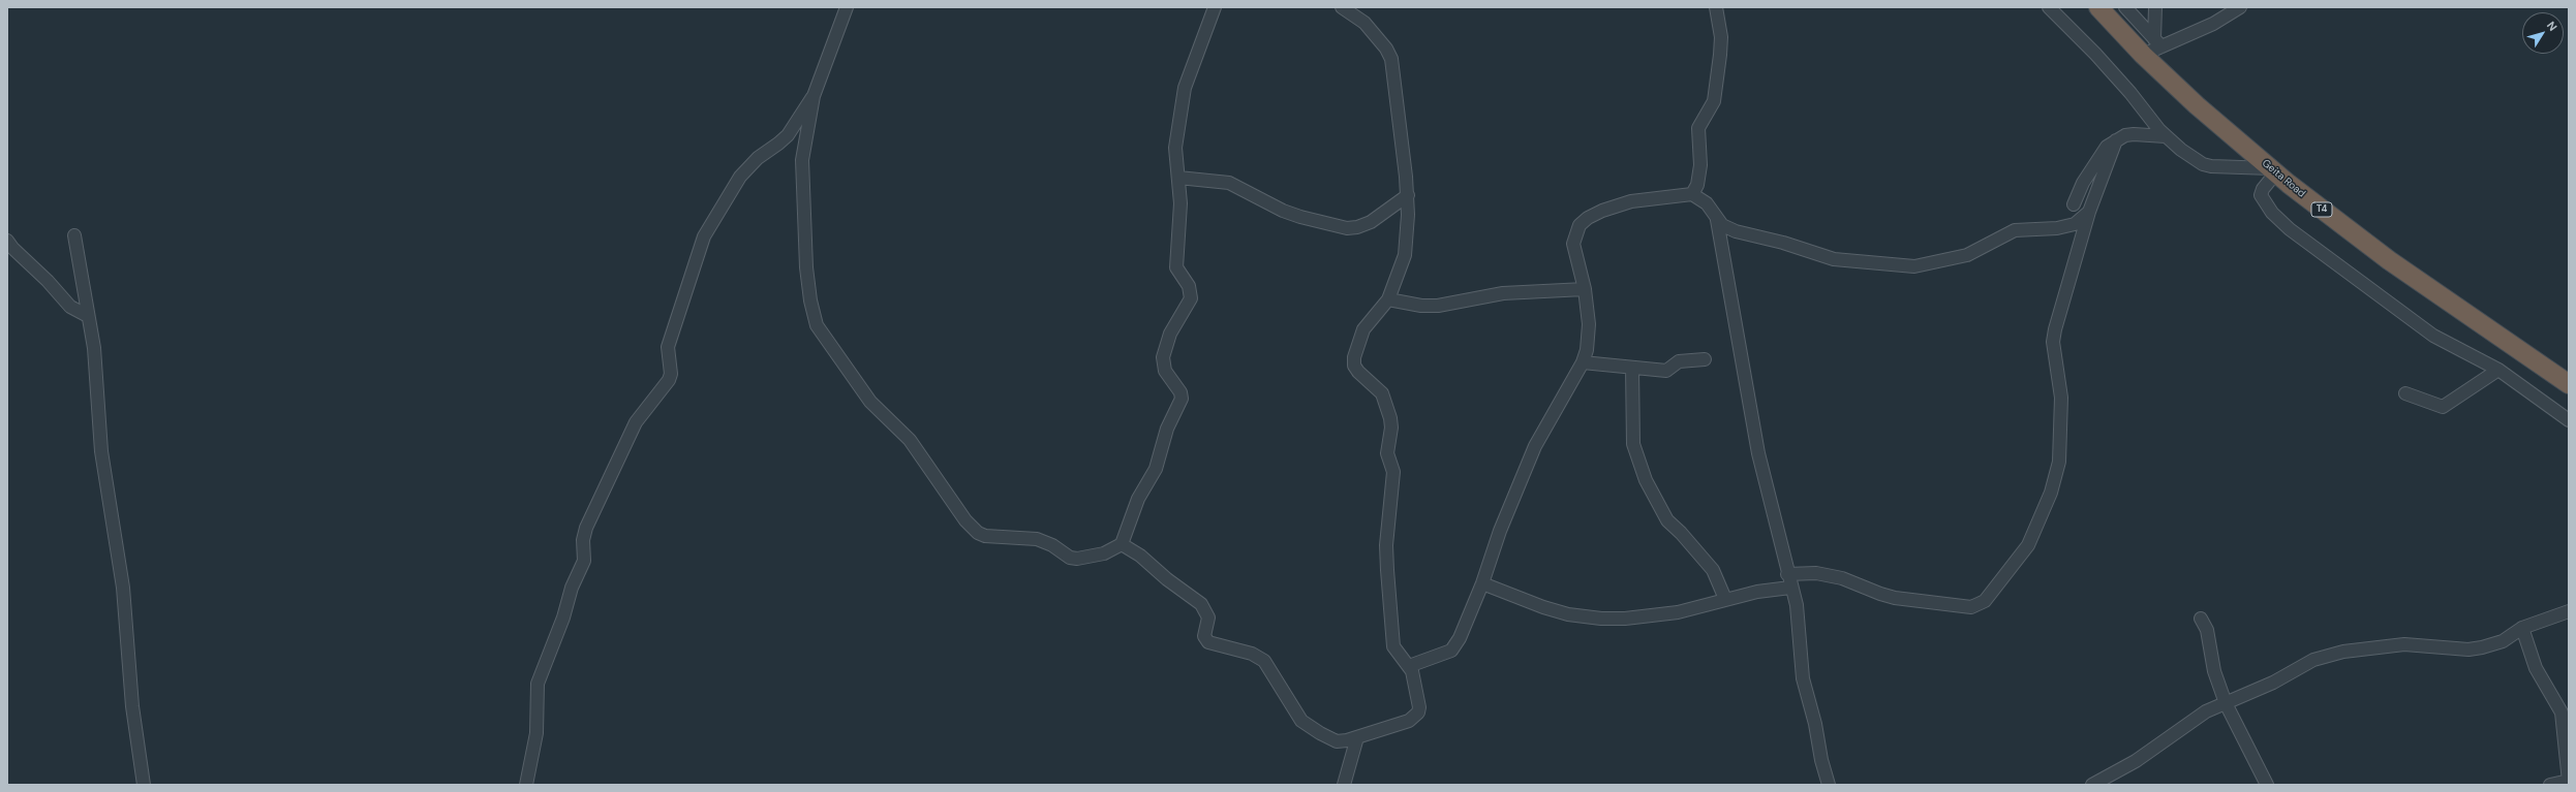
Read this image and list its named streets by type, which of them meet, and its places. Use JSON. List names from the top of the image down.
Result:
{
  "streets": {
    "highway": ["Geita Road", "T4"]
  },
  "north": "top right"
}
